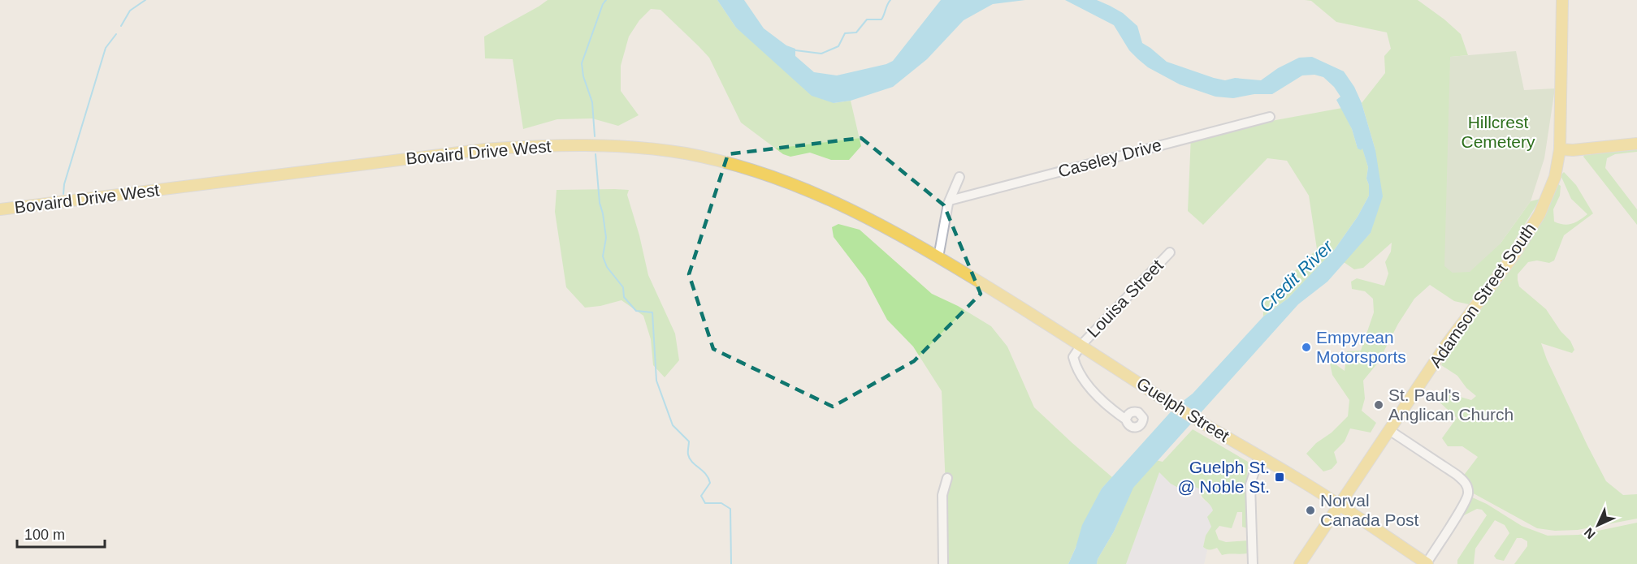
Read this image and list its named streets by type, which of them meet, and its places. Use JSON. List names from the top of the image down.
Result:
{
  "streets": {
    "main road": ["Bovaird Drive West", "Adamson Street South", "Guelph Street"],
    "street": ["Caseley Drive", "Louisa Street"]
  },
  "crossings": [
    ["Bovaird Drive West", "Guelph Street"],
    ["Adamson Street South", "Guelph Street"],
    ["Louisa Street", "Guelph Street"]
  ],
  "water": ["Credit River"],
  "parks": ["Hillcrest Cemetery"],
  "places": {
    "other": ["Empyrean Motorsports", "St. Paul's Anglican Church", "Norval Canada Post"],
    "transit": ["Guelph St. @ Noble St."]
  },
  "scale_bar": "100 m",
  "north": "bottom left"
}
